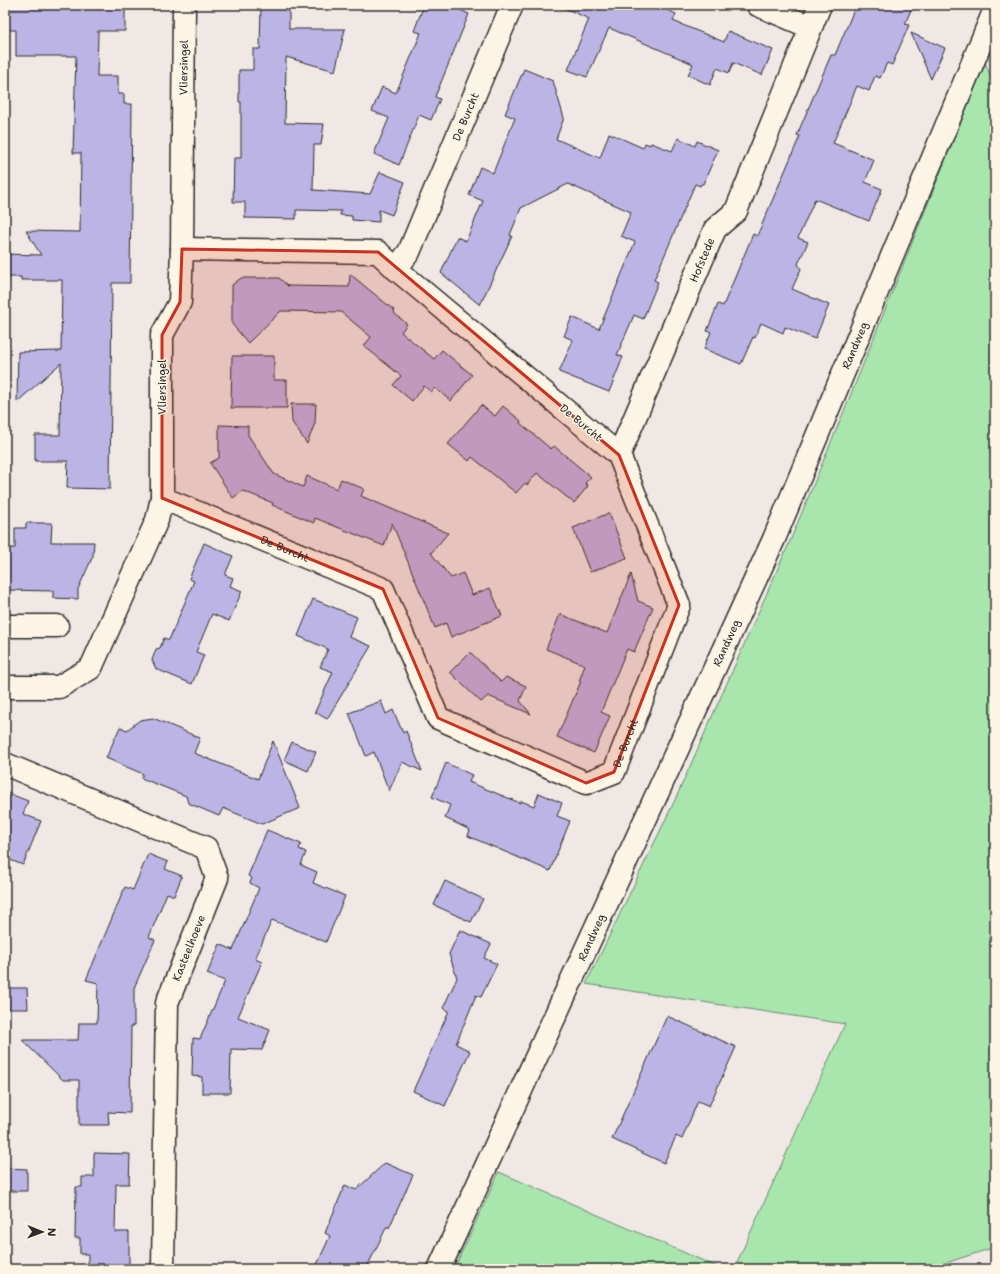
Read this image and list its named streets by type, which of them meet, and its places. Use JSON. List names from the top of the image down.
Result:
{
  "streets": {
    "street": [
      "Vliersingel",
      "De Burcht",
      "Hofstede",
      "Randweg",
      "Kasteelhoeve"
    ]
  },
  "crossings": [
    ["Vliersingel", "De Burcht"],
    ["De Burcht", "Hofstede"]
  ],
  "north": "right"
}
